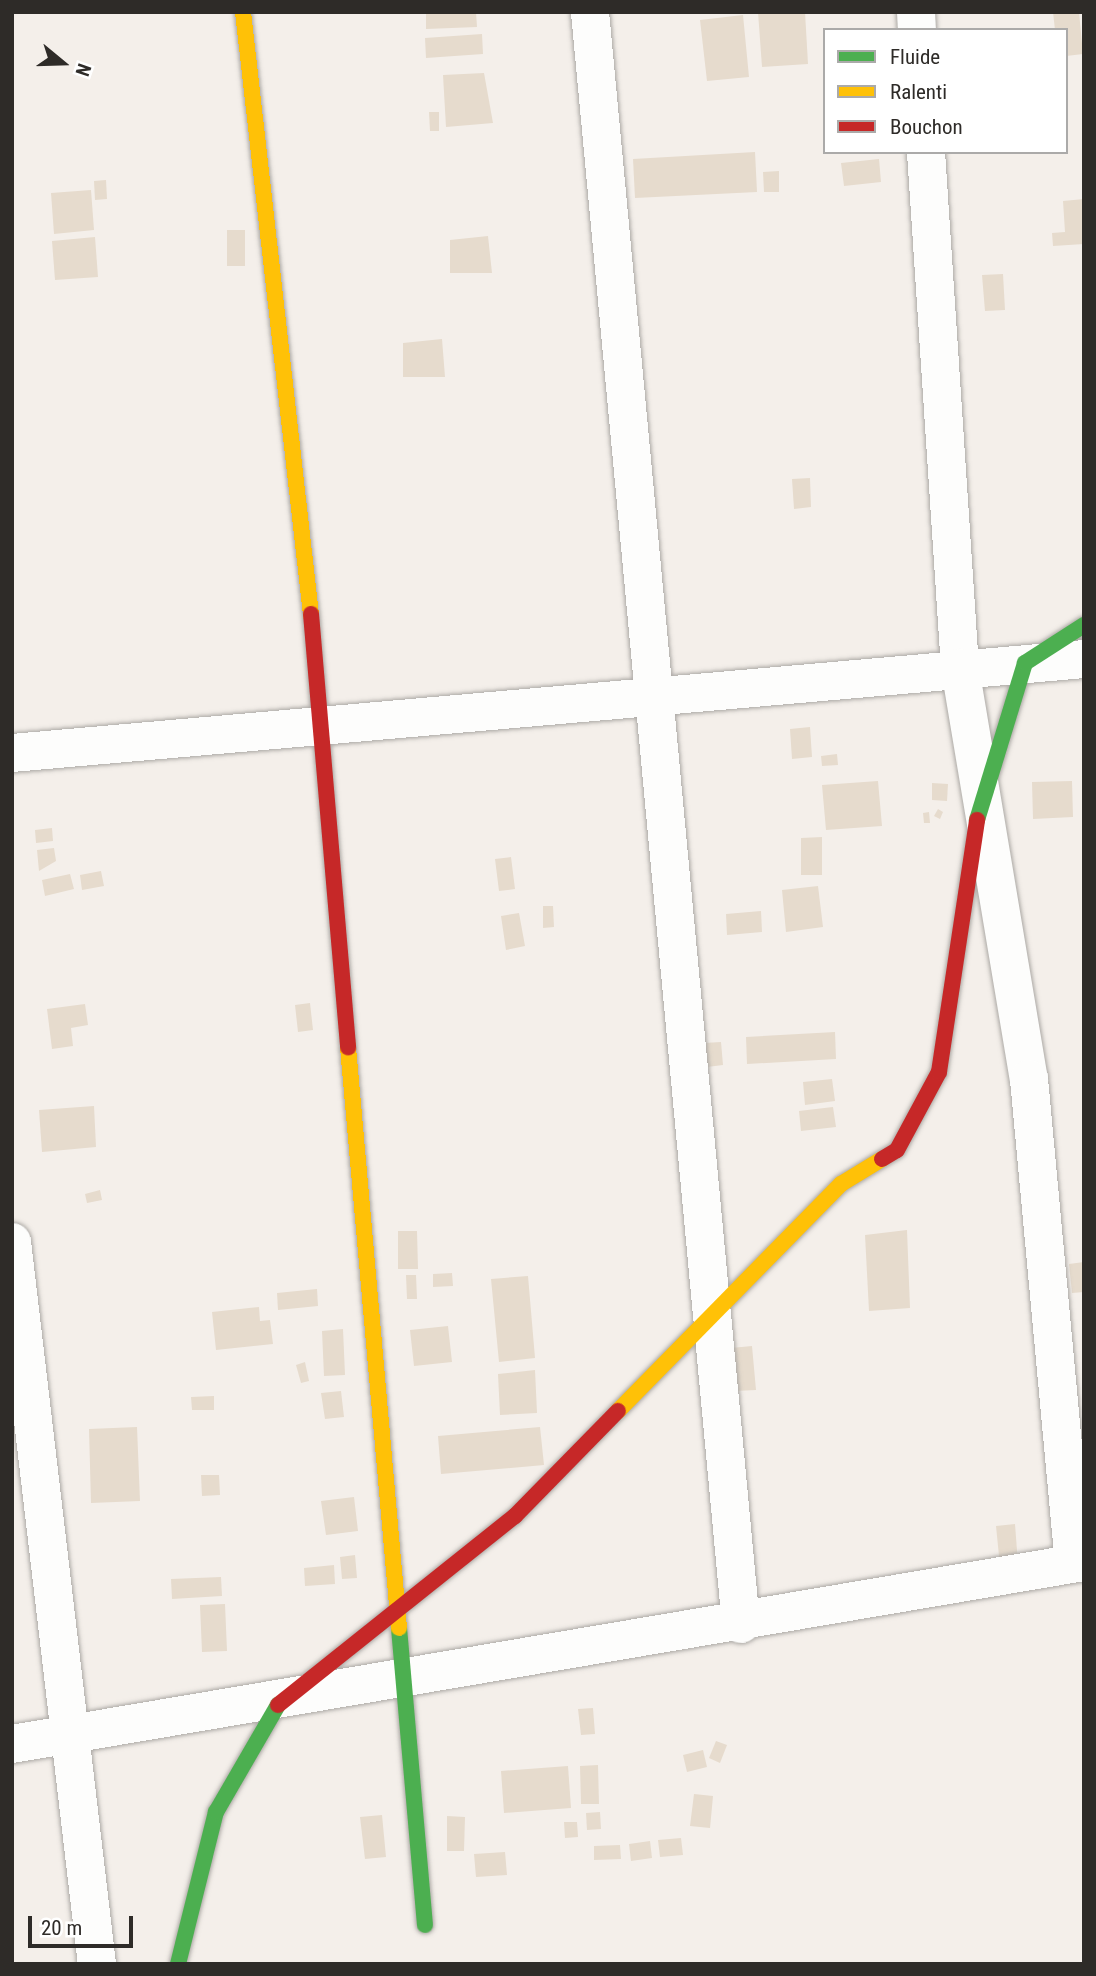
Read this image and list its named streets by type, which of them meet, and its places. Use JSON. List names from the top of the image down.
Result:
{
  "legend": ["Fluide", "Ralenti", "Bouchon"],
  "scale_bar": "20 m",
  "north": "right"
}
